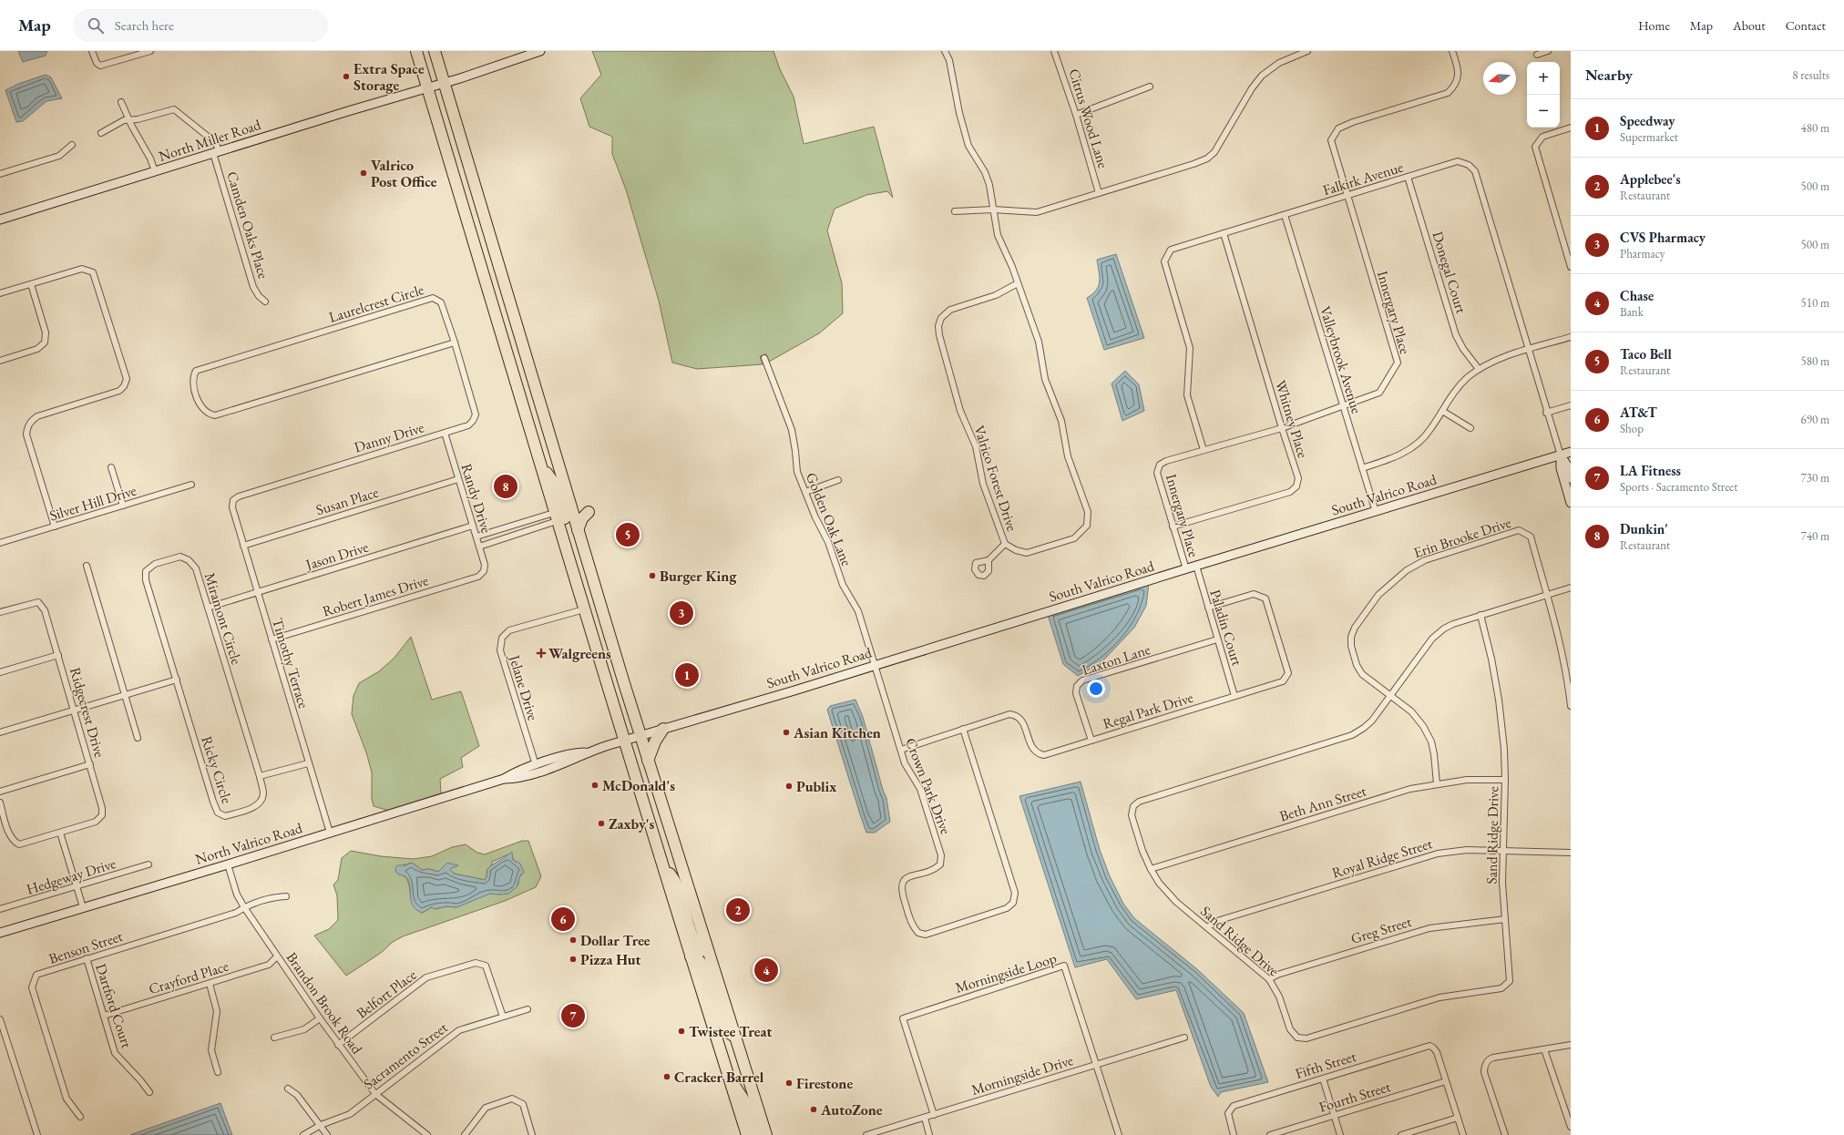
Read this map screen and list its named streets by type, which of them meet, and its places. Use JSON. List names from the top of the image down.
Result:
{
  "streets": {
    "street": [
      "Citrus Wood Lane",
      "North Miller Road",
      "Falkirk Avenue",
      "Camden Oaks Place",
      "Donegal Court",
      "Laurelcrest Circle",
      "Innergary Place",
      "Valleybrook Avenue",
      "Whitney Place",
      "Danny Drive",
      "Valrico Forest Drive",
      "South Valrico Road",
      "Randy Drive",
      "Susan Place",
      "Silver Hill Drive",
      "Golden Oak Lane",
      "Erin Brooke Drive",
      "Jason Drive",
      "Robert James Drive",
      "Miramont Circle",
      "Paladin Court",
      "Laxton Lane",
      "Timothy Terrace",
      "Jelane Drive",
      "Regal Park Drive",
      "Ridgecrest Drive",
      "Ricky Circle",
      "Crown Park Drive",
      "Beth Ann Street",
      "Sand Ridge Drive",
      "North Valrico Road",
      "Royal Ridge Street",
      "Hedgeway Drive",
      "Greg Street",
      "Benson Street",
      "Morningside Loop",
      "Crayford Place",
      "Belfort Place",
      "Brandon Brook Road",
      "Dartford Court",
      "Sacramento Street",
      "Fifth Street",
      "Morningside Drive",
      "Fourth Street"
    ]
  },
  "crossings": [
    ["North Miller Road", "Camden Oaks Place"],
    ["Falkirk Avenue", "Donegal Court"],
    ["Falkirk Avenue", "Innergary Place"],
    ["Falkirk Avenue", "Valleybrook Avenue"],
    ["Falkirk Avenue", "Whitney Place"],
    ["Falkirk Avenue", "South Valrico Road"],
    ["Laurelcrest Circle", "Danny Drive"],
    ["Innergary Place", "Valleybrook Avenue"],
    ["Innergary Place", "Whitney Place"],
    ["Innergary Place", "South Valrico Road"],
    ["Valleybrook Avenue", "South Valrico Road"],
    ["Danny Drive", "Randy Drive"],
    ["Danny Drive", "Timothy Terrace"],
    ["South Valrico Road", "Golden Oak Lane"],
    ["South Valrico Road", "Paladin Court"],
    ["South Valrico Road", "Crown Park Drive"],
    ["South Valrico Road", "North Valrico Road"],
    ["Randy Drive", "Susan Place"],
    ["Randy Drive", "Jason Drive"],
    ["Randy Drive", "Robert James Drive"],
    ["Susan Place", "Timothy Terrace"],
    ["Golden Oak Lane", "Crown Park Drive"],
    ["Erin Brooke Drive", "Beth Ann Street"],
    ["Erin Brooke Drive", "Sand Ridge Drive"],
    ["Jason Drive", "Miramont Circle"],
    ["Jason Drive", "Timothy Terrace"],
    ["Robert James Drive", "Timothy Terrace"],
    ["Miramont Circle", "Ricky Circle"],
    ["Paladin Court", "Laxton Lane"],
    ["Paladin Court", "Regal Park Drive"],
    ["Laxton Lane", "Regal Park Drive"],
    ["Timothy Terrace", "North Valrico Road"],
    ["Jelane Drive", "North Valrico Road"],
    ["Regal Park Drive", "Crown Park Drive"],
    ["Beth Ann Street", "Sand Ridge Drive"],
    ["Sand Ridge Drive", "Royal Ridge Street"],
    ["Sand Ridge Drive", "Greg Street"],
    ["North Valrico Road", "Brandon Brook Road"],
    ["Benson Street", "Brandon Brook Road"],
    ["Benson Street", "Dartford Court"],
    ["Morningside Loop", "Morningside Drive"],
    ["Crayford Place", "Brandon Brook Road"],
    ["Crayford Place", "Dartford Court"],
    ["Belfort Place", "Brandon Brook Road"],
    ["Belfort Place", "Sacramento Street"],
    ["Brandon Brook Road", "Sacramento Street"],
    ["Fifth Street", "Fourth Street"]
  ],
  "places": {
    "other": [
      "Extra Space Storage",
      "Valrico Post Office",
      "Burger King",
      "Asian Kitchen",
      "McDonald's",
      "Publix",
      "Zaxby's",
      "Dollar Tree",
      "Pizza Hut",
      "Twistee Treat",
      "Cracker Barrel",
      "Firestone",
      "AutoZone"
    ],
    "health": ["Walgreens"]
  },
  "north": "left",
  "page": {
    "header": "Map",
    "search": "Search here",
    "nav": [
      "Home",
      "Map",
      "About",
      "Contact"
    ],
    "heading": ["Nearby", "8 results"],
    "map_buttons": ["+", "−"],
    "list": [
      {
        "mark": "1",
        "name": "Speedway",
        "note": "Supermarket",
        "value": "480 m"
      },
      {
        "mark": "2",
        "name": "Applebee's",
        "note": "Restaurant",
        "value": "500 m"
      },
      {
        "mark": "3",
        "name": "CVS Pharmacy",
        "note": "Pharmacy",
        "value": "500 m"
      },
      {
        "mark": "4",
        "name": "Chase",
        "note": "Bank",
        "value": "510 m"
      },
      {
        "mark": "5",
        "name": "Taco Bell",
        "note": "Restaurant",
        "value": "580 m"
      },
      {
        "mark": "6",
        "name": "AT&T",
        "note": "Shop",
        "value": "690 m"
      },
      {
        "mark": "7",
        "name": "LA Fitness",
        "note": "Sports · Sacramento Street",
        "value": "730 m"
      },
      {
        "mark": "8",
        "name": "Dunkin'",
        "note": "Restaurant",
        "value": "740 m"
      }
    ],
    "pins": [
      "8",
      "5",
      "3",
      "1",
      "2",
      "6",
      "4",
      "7"
    ]
  }
}
